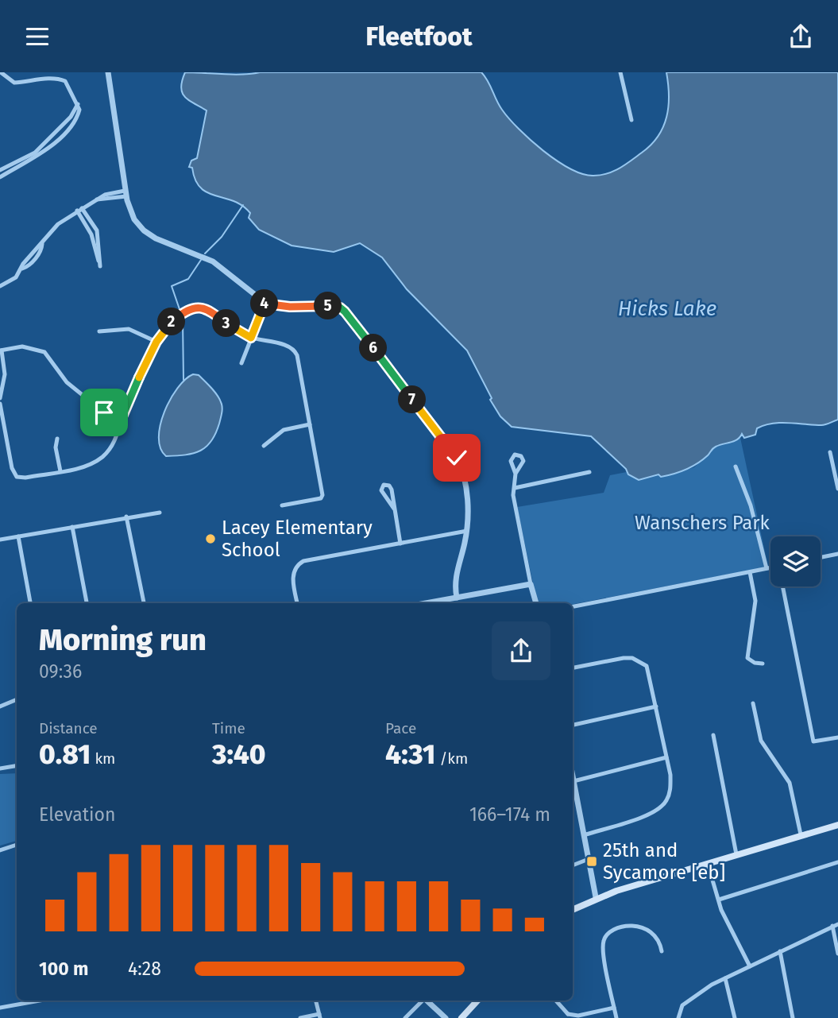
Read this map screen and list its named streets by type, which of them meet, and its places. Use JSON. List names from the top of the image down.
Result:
{
  "water": ["Hicks Lake"],
  "parks": ["Wanschers Park"],
  "places": {
    "other": ["Lacey Elementary School"],
    "transit": ["25th and Sycamore [eb]"]
  },
  "page": {
    "header": "Fleetfoot",
    "pins": [
      "4",
      "5",
      "2",
      "3",
      "6",
      "7"
    ],
    "heading": ["Morning run", "09:36"],
    "stats": [
      ["Distance", "0.81 km"],
      ["Time", "3:40"],
      ["Pace", "4:31 /km"]
    ],
    "chart": ["Elevation", "166–174 m"],
    "list": [
      {
        "name": "100 m",
        "note": "4:28"
      }
    ]
  }
}
